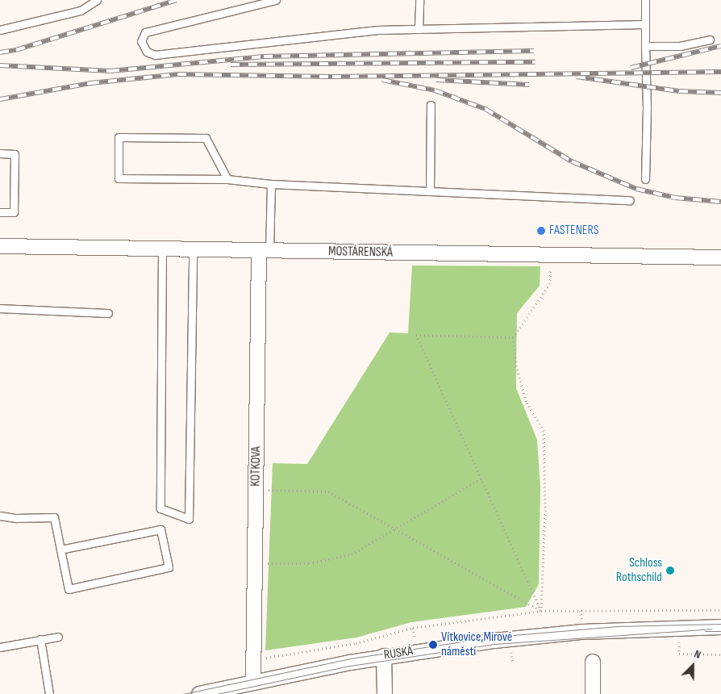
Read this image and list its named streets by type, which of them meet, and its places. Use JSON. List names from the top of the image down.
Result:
{
  "streets": {
    "street": ["MOSTÁRENSKÁ", "KOTKOVA", "RUSKÁ"]
  },
  "crossings": [
    ["MOSTÁRENSKÁ", "KOTKOVA"],
    ["KOTKOVA", "RUSKÁ"]
  ],
  "places": ["FASTENERS", "Schloss Rothschild", "Vítkovice,Mírové náměstí"],
  "north": "top right"
}
